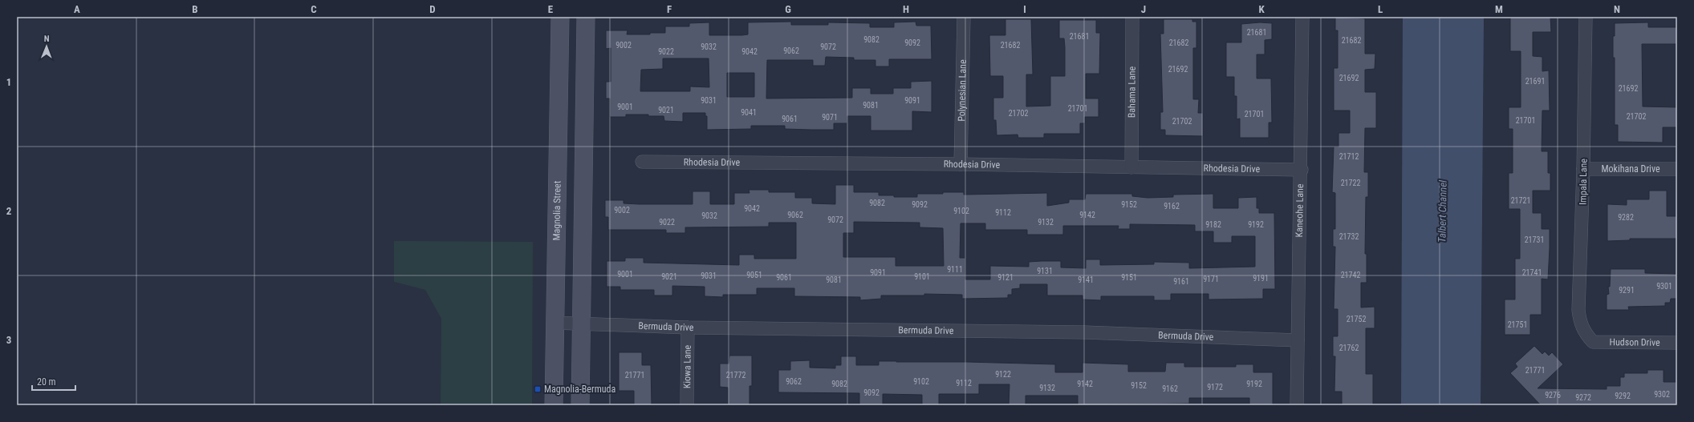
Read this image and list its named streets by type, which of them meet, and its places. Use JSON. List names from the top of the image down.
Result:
{
  "streets": {
    "main road": ["Magnolia Street"],
    "street": [
      "Polynesian Lane",
      "Bahama Lane",
      "Rhodesia Drive",
      "Mokihana Drive",
      "Impala Lane",
      "Kaneohe Lane",
      "Bermuda Drive",
      "Hudson Drive",
      "Kiowa Lane"
    ]
  },
  "crossings": [
    ["Polynesian Lane", "Rhodesia Drive"],
    ["Bahama Lane", "Rhodesia Drive"],
    ["Rhodesia Drive", "Kaneohe Lane"],
    ["Mokihana Drive", "Impala Lane"],
    ["Impala Lane", "Hudson Drive"],
    ["Magnolia Street", "Bermuda Drive"],
    ["Kaneohe Lane", "Bermuda Drive"],
    ["Bermuda Drive", "Kiowa Lane"]
  ],
  "water": ["Talbert Channel"],
  "places": {
    "transit": ["Magnolia-Bermuda"]
  },
  "house_numbers": [
    "21681",
    "21681",
    "9082",
    "21682",
    "9092",
    "21682",
    "9002",
    "21682",
    "9032",
    "9072",
    "9062",
    "9022",
    "9042",
    "21692",
    "21692",
    "21691",
    "21692",
    "9031",
    "9091",
    "9081",
    "9001",
    "21701",
    "9021",
    "9041",
    "21702",
    "21701",
    "21702",
    "9071",
    "9061",
    "21701",
    "21702",
    "21712",
    "21722",
    "21721",
    "9082",
    "9092",
    "9152",
    "9162",
    "9042",
    "9002",
    "9102",
    "9112",
    "9062",
    "9142",
    "9032",
    "9282",
    "9072",
    "9022",
    "9132",
    "9182",
    "9192",
    "21732",
    "21731",
    "9111",
    "9131",
    "9091",
    "21741",
    "9001",
    "9051",
    "21742",
    "9031",
    "9021",
    "9101",
    "9061",
    "9121",
    "9151",
    "9191",
    "9171",
    "9081",
    "9141",
    "9161",
    "9301",
    "9291",
    "21752",
    "21751",
    "21762",
    "21771",
    "9122",
    "21771",
    "21772",
    "9062",
    "9102",
    "9112",
    "9082",
    "9142",
    "9192",
    "9152",
    "9172",
    "9132",
    "9162",
    "9092",
    "9302",
    "9276",
    "9292",
    "9272"
  ],
  "scale_bar": "20 m",
  "north": "top",
  "grid": {
    "columns": [
      "A",
      "B",
      "C",
      "D",
      "E",
      "F",
      "G",
      "H",
      "I",
      "J",
      "K",
      "L",
      "M",
      "N"
    ],
    "rows": ["1", "2", "3"]
  }
}
